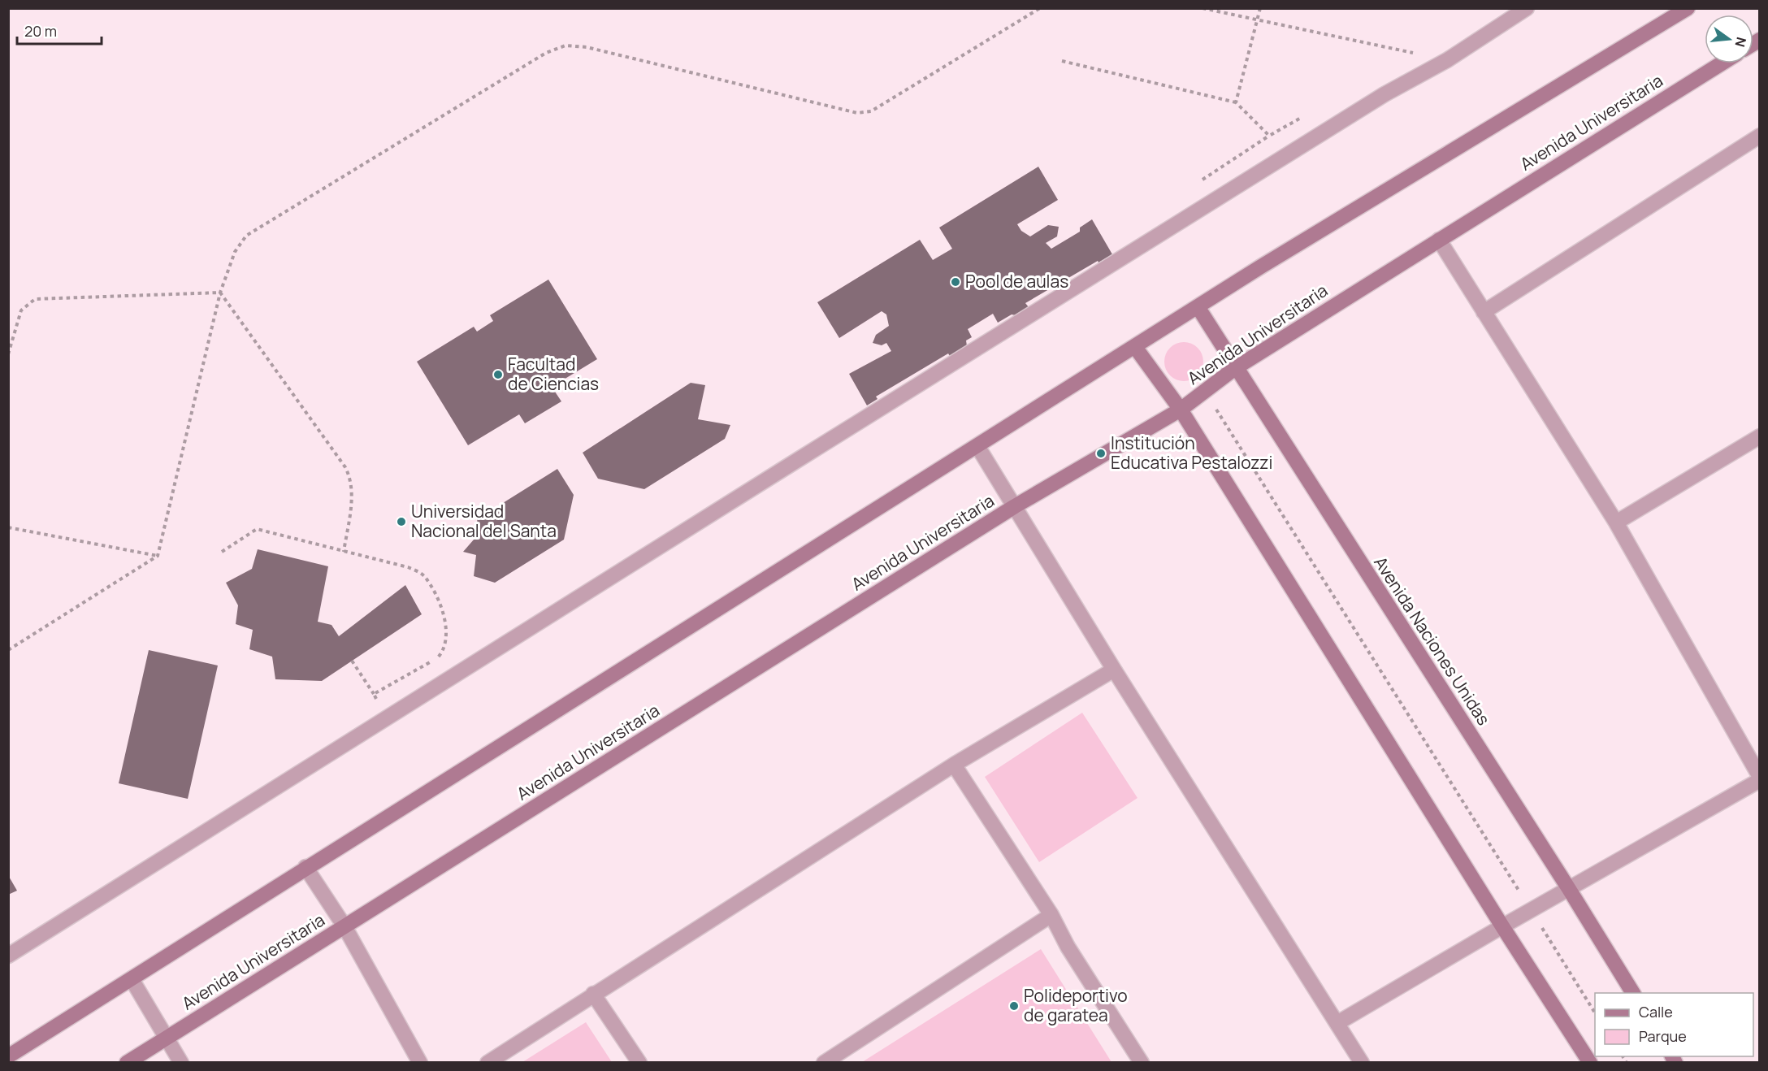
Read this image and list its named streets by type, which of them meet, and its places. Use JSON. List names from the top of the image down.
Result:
{
  "streets": {
    "main road": ["Avenida Universitaria", "Avenida Naciones Unidas"]
  },
  "crossings": [
    ["Avenida Universitaria", "Avenida Naciones Unidas"]
  ],
  "places": [
    "Pool de aulas",
    "Facultad de Ciencias",
    "Institución Educativa Pestalozzi",
    "Universidad Nacional del Santa",
    "Polideportivo de garatea"
  ],
  "legend": ["Calle", "Parque"],
  "scale_bar": "20 m",
  "north": "right"
}
